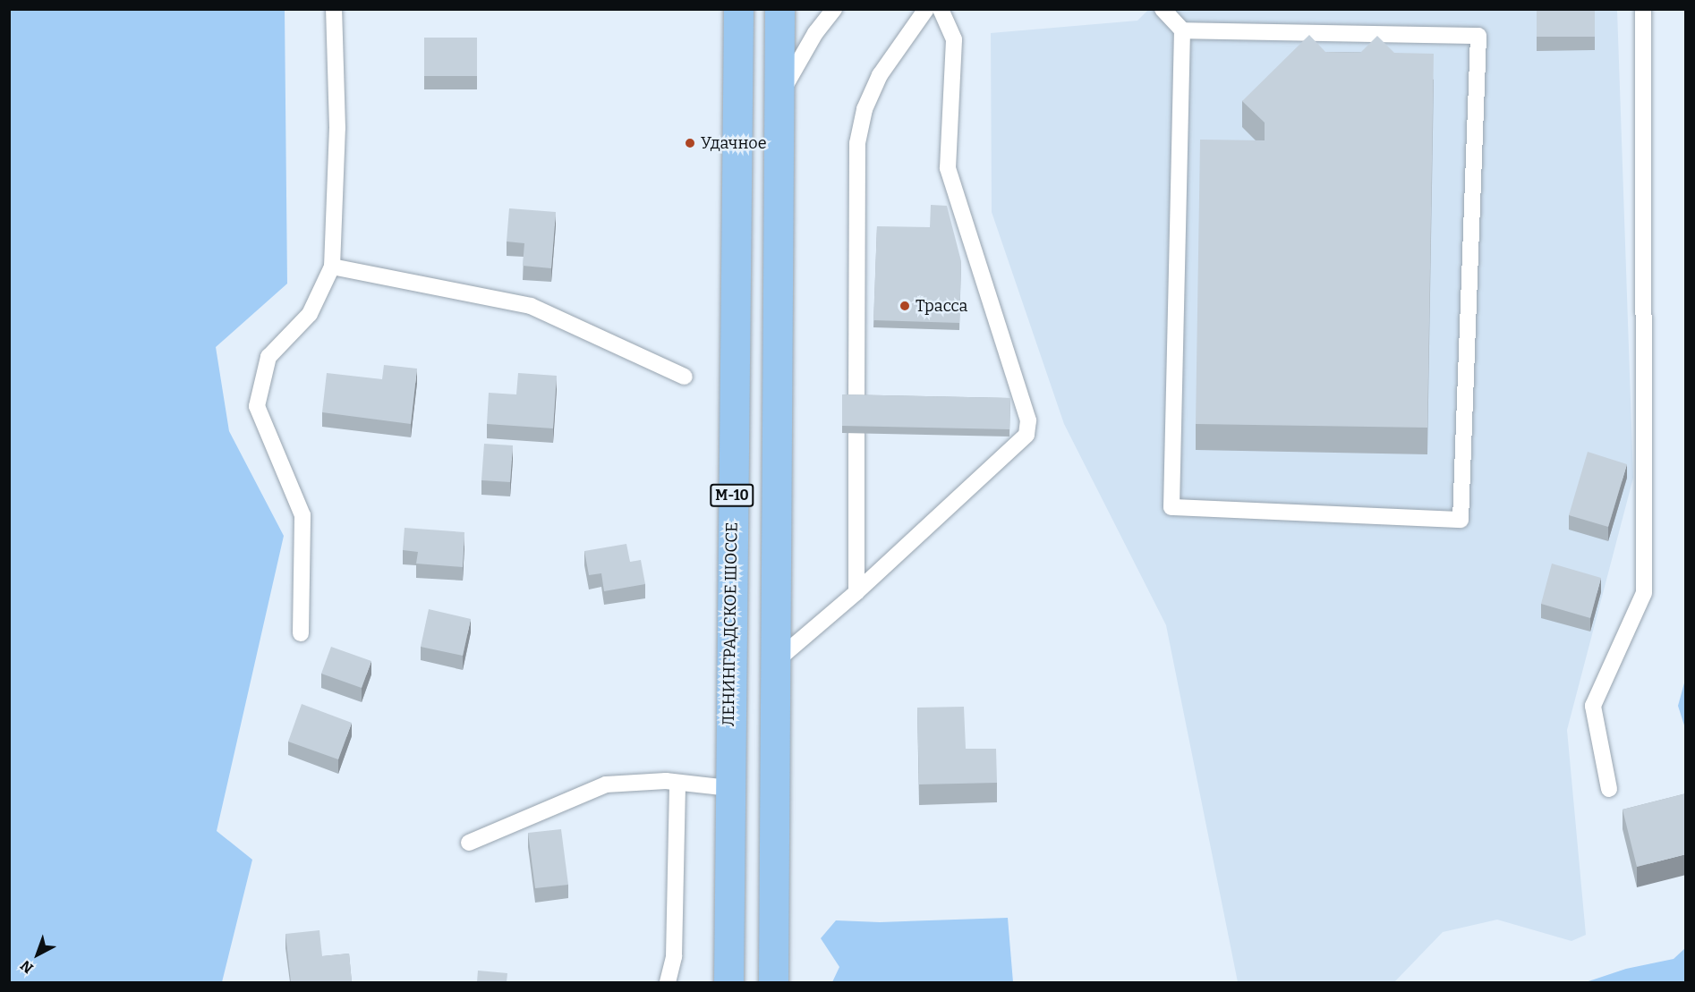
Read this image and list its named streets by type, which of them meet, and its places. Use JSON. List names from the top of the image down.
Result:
{
  "streets": {
    "highway": ["М-10", "ЛЕНИНГРАДСКОЕ ШОССЕ"]
  },
  "places": ["Удачное", "Трасса"],
  "north": "bottom left"
}
